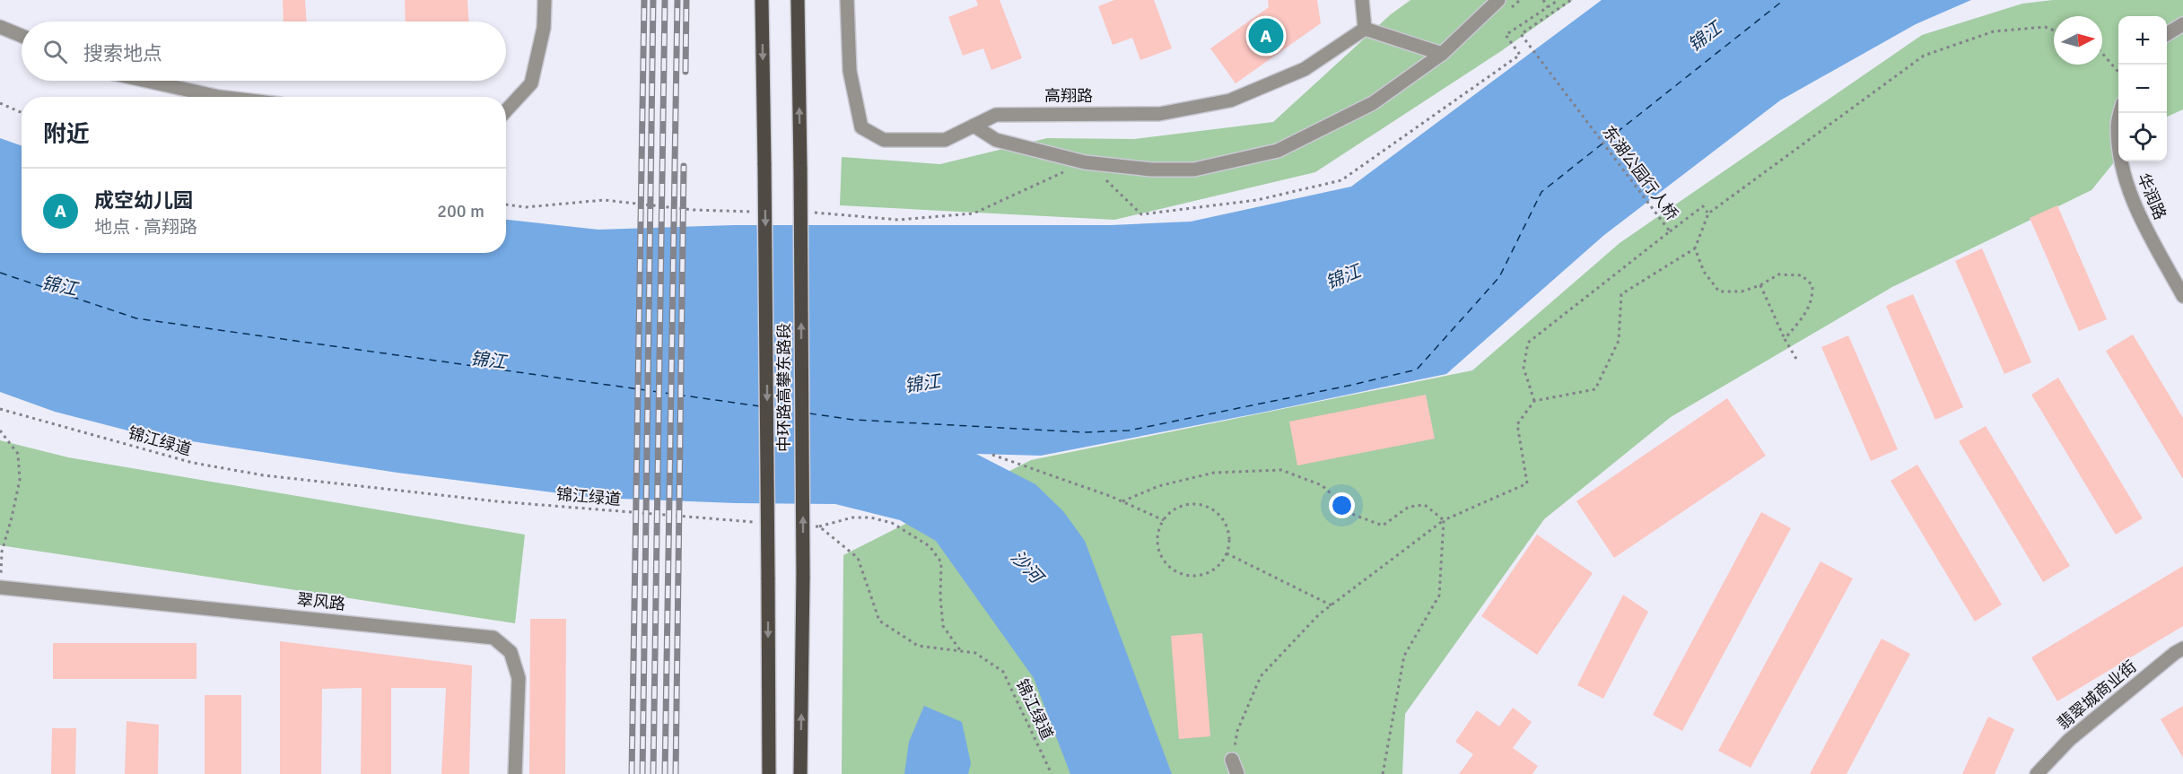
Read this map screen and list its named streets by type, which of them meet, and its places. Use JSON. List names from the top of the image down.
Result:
{
  "streets": {
    "main road": ["中环路高攀东路段"],
    "street": [
      "高翔路",
      "华润路",
      "翠风路",
      "翡翠城商业街"
    ],
    "path": ["东湖公园行人桥", "锦江绿道"]
  },
  "water": ["锦江", "沙河"],
  "north": "right",
  "page": {
    "map_buttons": ["+", "−"],
    "pins": "A",
    "search": "搜索地点",
    "heading": "附近",
    "list": [
      {
        "mark": "A",
        "name": "成空幼儿园",
        "note": "地点 · 高翔路",
        "value": "200 m"
      }
    ]
  }
}
